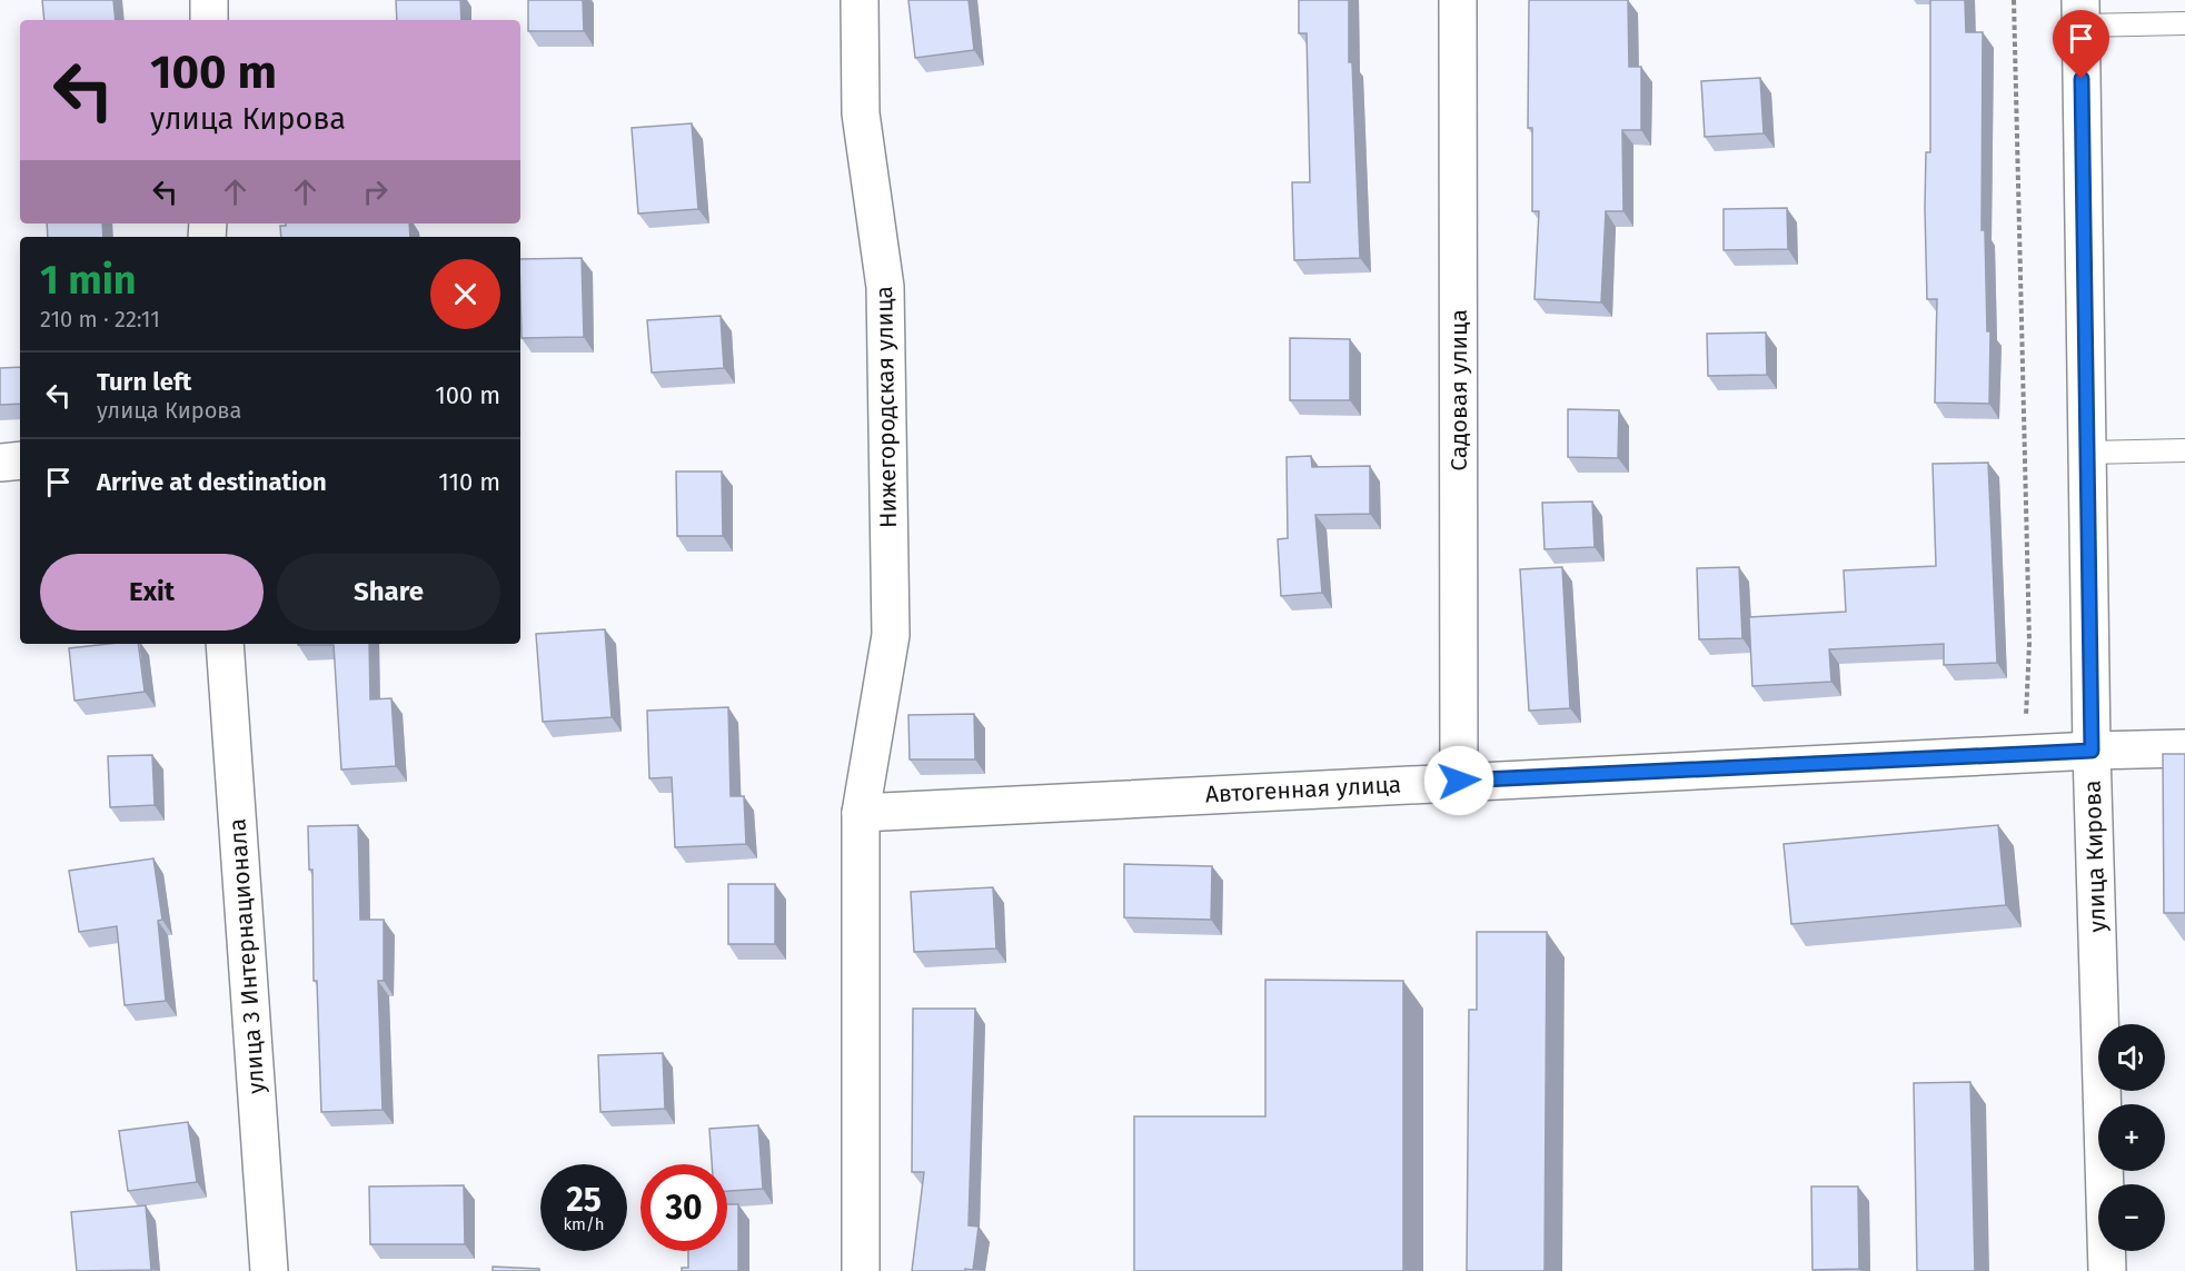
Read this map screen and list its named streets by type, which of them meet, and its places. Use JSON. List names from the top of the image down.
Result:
{
  "streets": {
    "street": [
      "Садовая улица",
      "Нижегородская улица",
      "Автогенная улица",
      "улица Кирова",
      "улица 3 Интернационала"
    ]
  },
  "crossings": [
    ["Садовая улица", "Автогенная улица"],
    ["Нижегородская улица", "Автогенная улица"],
    ["Автогенная улица", "улица Кирова"]
  ],
  "page": {
    "turn": ["100 m", "улица Кирова"],
    "heading": ["1 min", "210 m · 22:11"],
    "list": [
      {
        "name": "Turn left",
        "note": "улица Кирова",
        "value": "100 m"
      },
      {
        "name": "Arrive at destination",
        "value": "110 m"
      }
    ],
    "buttons": ["Exit", "Share"],
    "map_buttons": ["+", "−"],
    "speed": "25 km/h",
    "limit": "30"
  }
}
